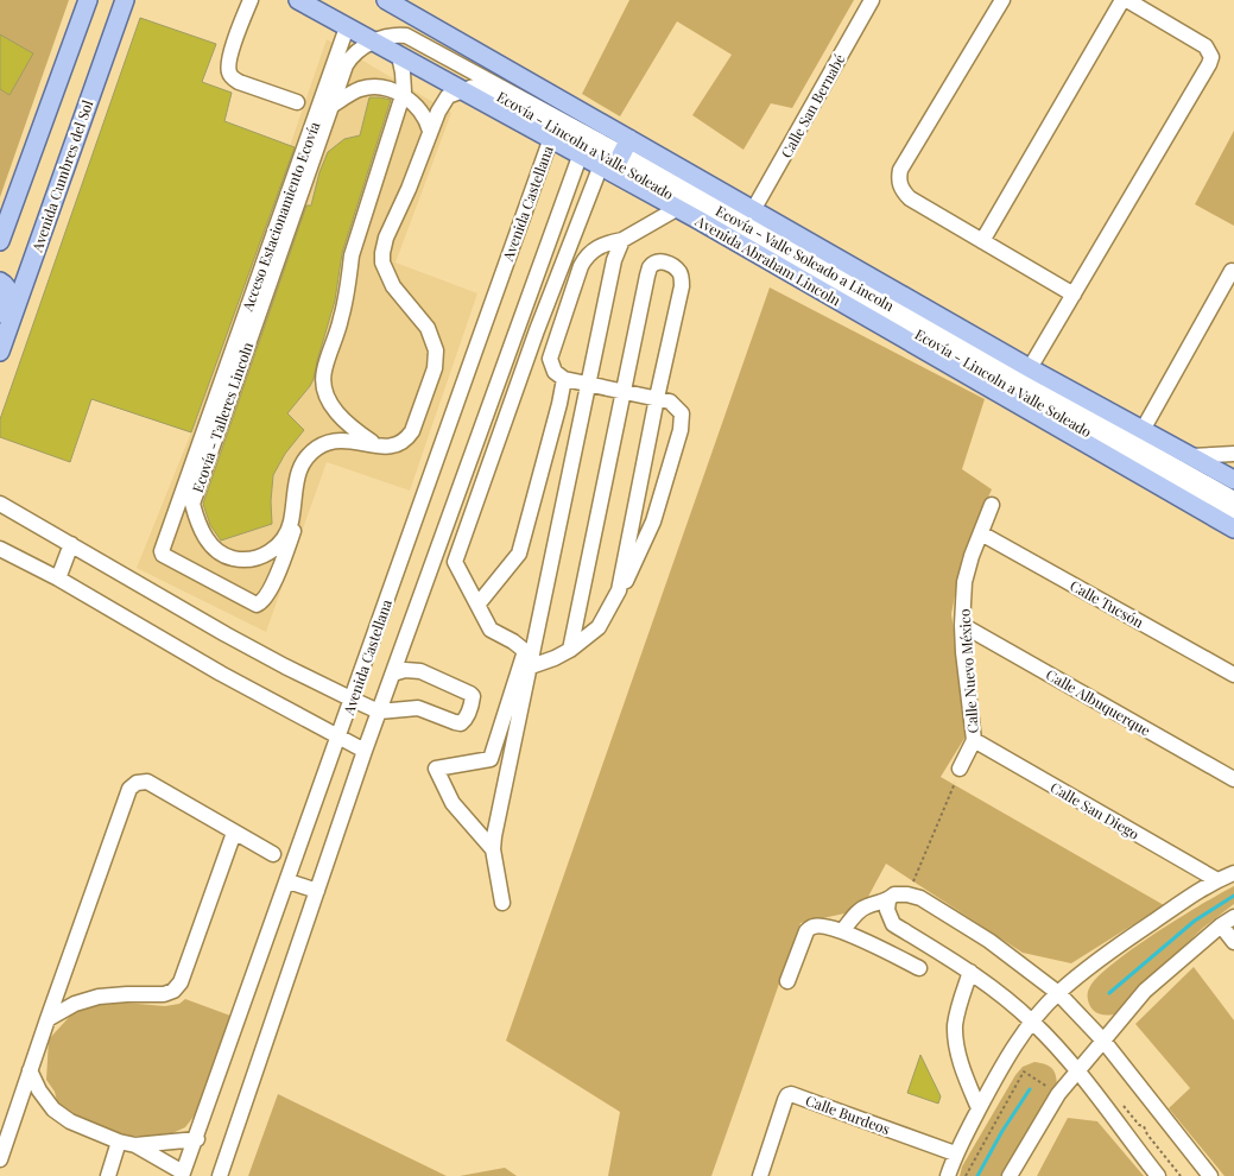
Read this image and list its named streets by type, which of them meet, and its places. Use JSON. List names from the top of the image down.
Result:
{
  "streets": {
    "main road": ["Avenida Cumbres del Sol", "Avenida Abraham Lincoln"],
    "street": [
      "Calle San Bernabé",
      "Ecovía - Lincoln a Valle Soleado",
      "Avenida Castellana",
      "Acceso Estacionamiento Ecovía",
      "Ecovía - Valle Soleado a Lincoln",
      "Ecovía - Talleres Lincoln",
      "Calle Tucsón",
      "Calle Nuevo México",
      "Calle Albuquerque",
      "Calle San Diego",
      "Calle Burdeos"
    ]
  },
  "crossings": [
    ["Ecovía - Lincoln a Valle Soleado", "Ecovía - Valle Soleado a Lincoln"],
    ["Ecovía - Lincoln a Valle Soleado", "Avenida Abraham Lincoln"],
    ["Ecovía - Lincoln a Valle Soleado", "Ecovía - Talleres Lincoln"],
    ["Avenida Castellana", "Avenida Abraham Lincoln"],
    ["Acceso Estacionamiento Ecovía", "Avenida Abraham Lincoln"],
    ["Acceso Estacionamiento Ecovía", "Ecovía - Talleres Lincoln"],
    ["Ecovía - Valle Soleado a Lincoln", "Avenida Abraham Lincoln"],
    ["Ecovía - Valle Soleado a Lincoln", "Ecovía - Talleres Lincoln"],
    ["Avenida Abraham Lincoln", "Ecovía - Talleres Lincoln"],
    ["Calle Tucsón", "Calle Nuevo México"],
    ["Calle Nuevo México", "Calle Albuquerque"],
    ["Calle Nuevo México", "Calle San Diego"]
  ]
}
